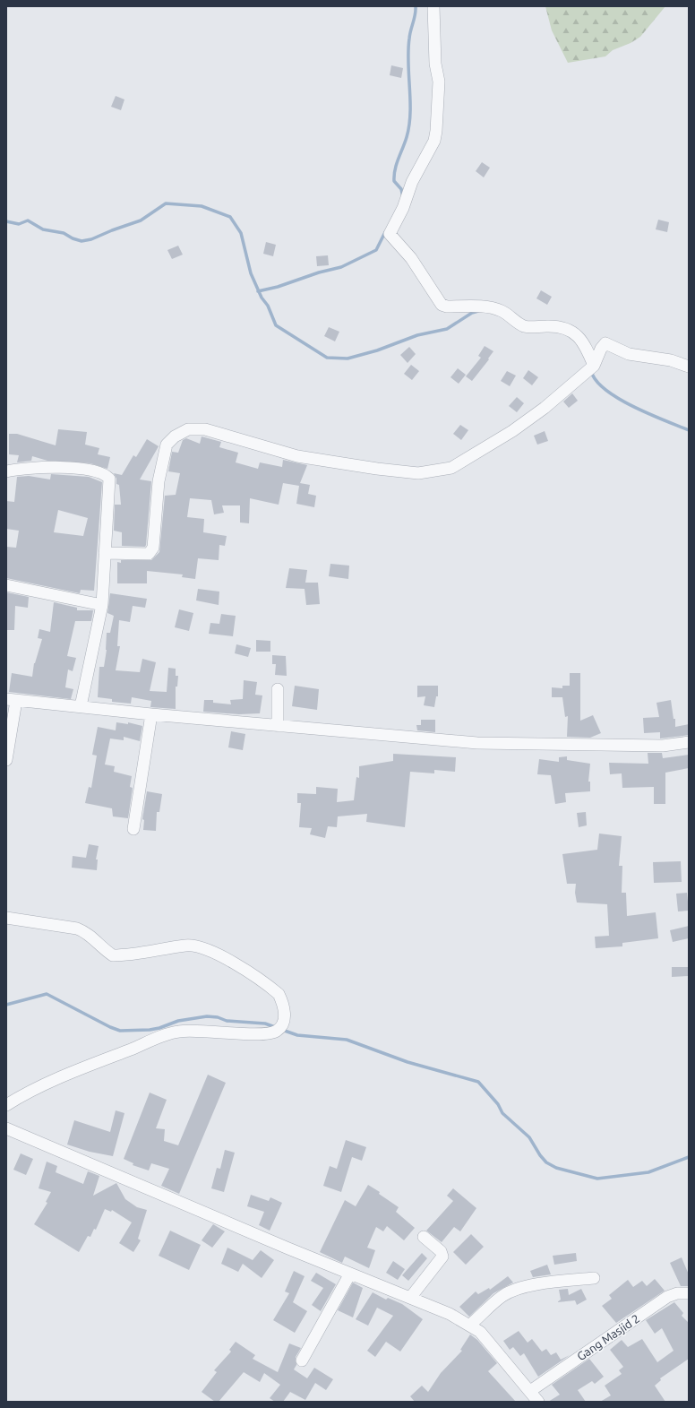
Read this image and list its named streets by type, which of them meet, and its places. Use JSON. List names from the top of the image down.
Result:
{
  "streets": {
    "street": ["Gang Masjid 2"]
  }
}
